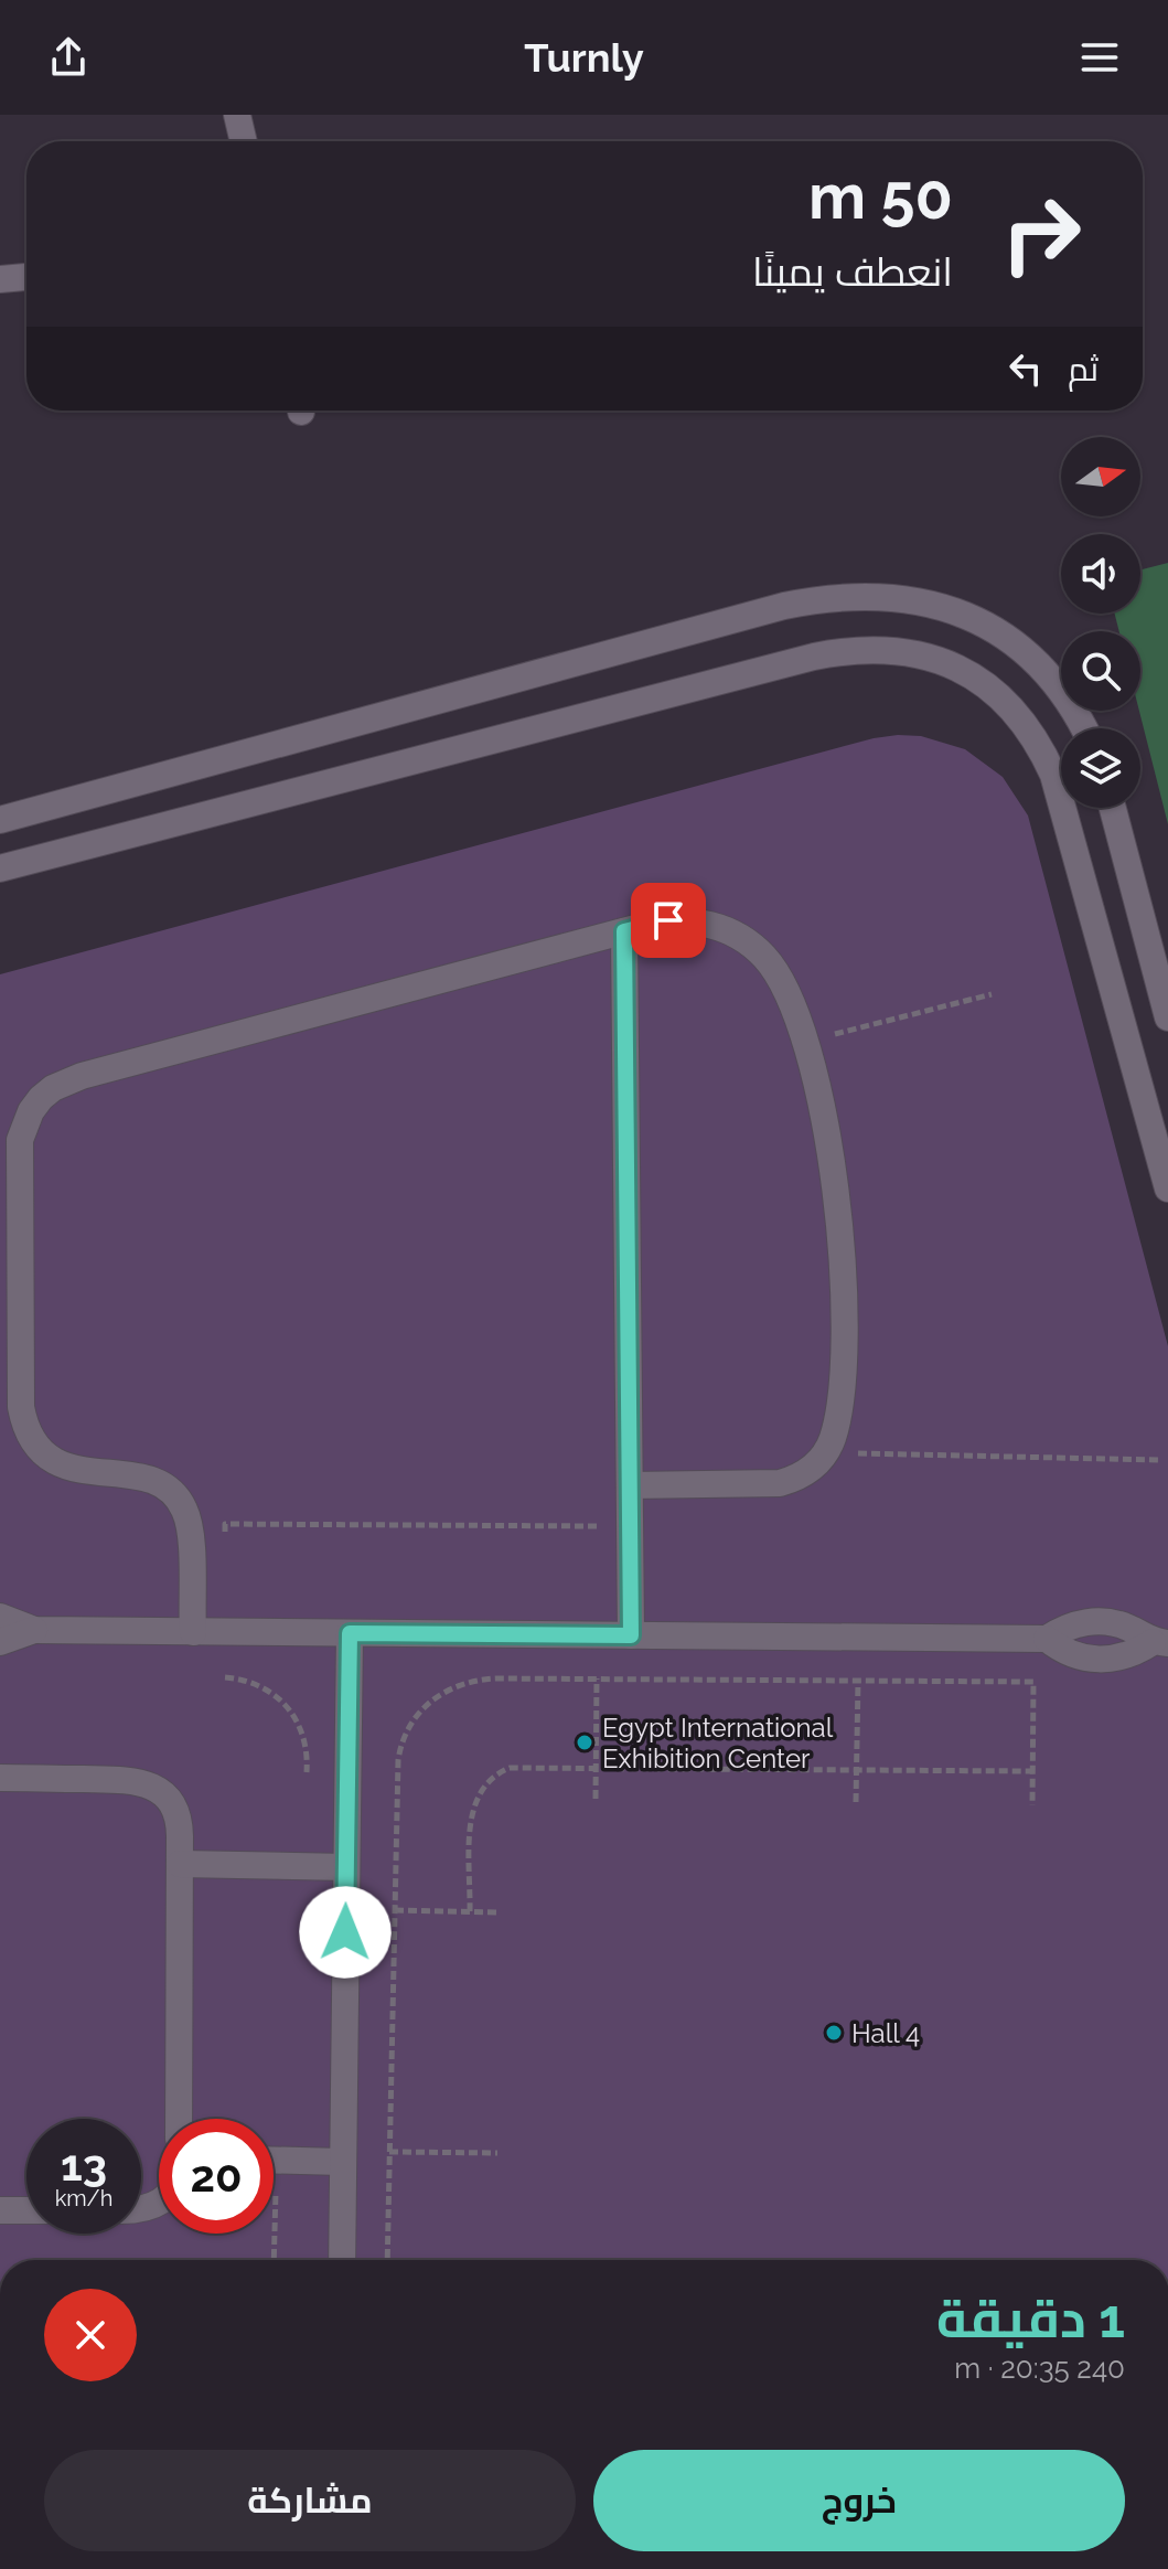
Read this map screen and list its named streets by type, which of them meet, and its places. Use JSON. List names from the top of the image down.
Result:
{
  "places": ["Egypt International Exhibition Center", "Hall 4"],
  "north": "right",
  "page": {
    "header": "Turnly",
    "turn": ["50 m", "انعطف يمينًا"],
    "then": "ثم",
    "speed": "13 km/h",
    "limit": "20",
    "heading": ["1 دقيقة", "240 m · 20:35"],
    "buttons": ["خروج", "مشاركة"]
  }
}
